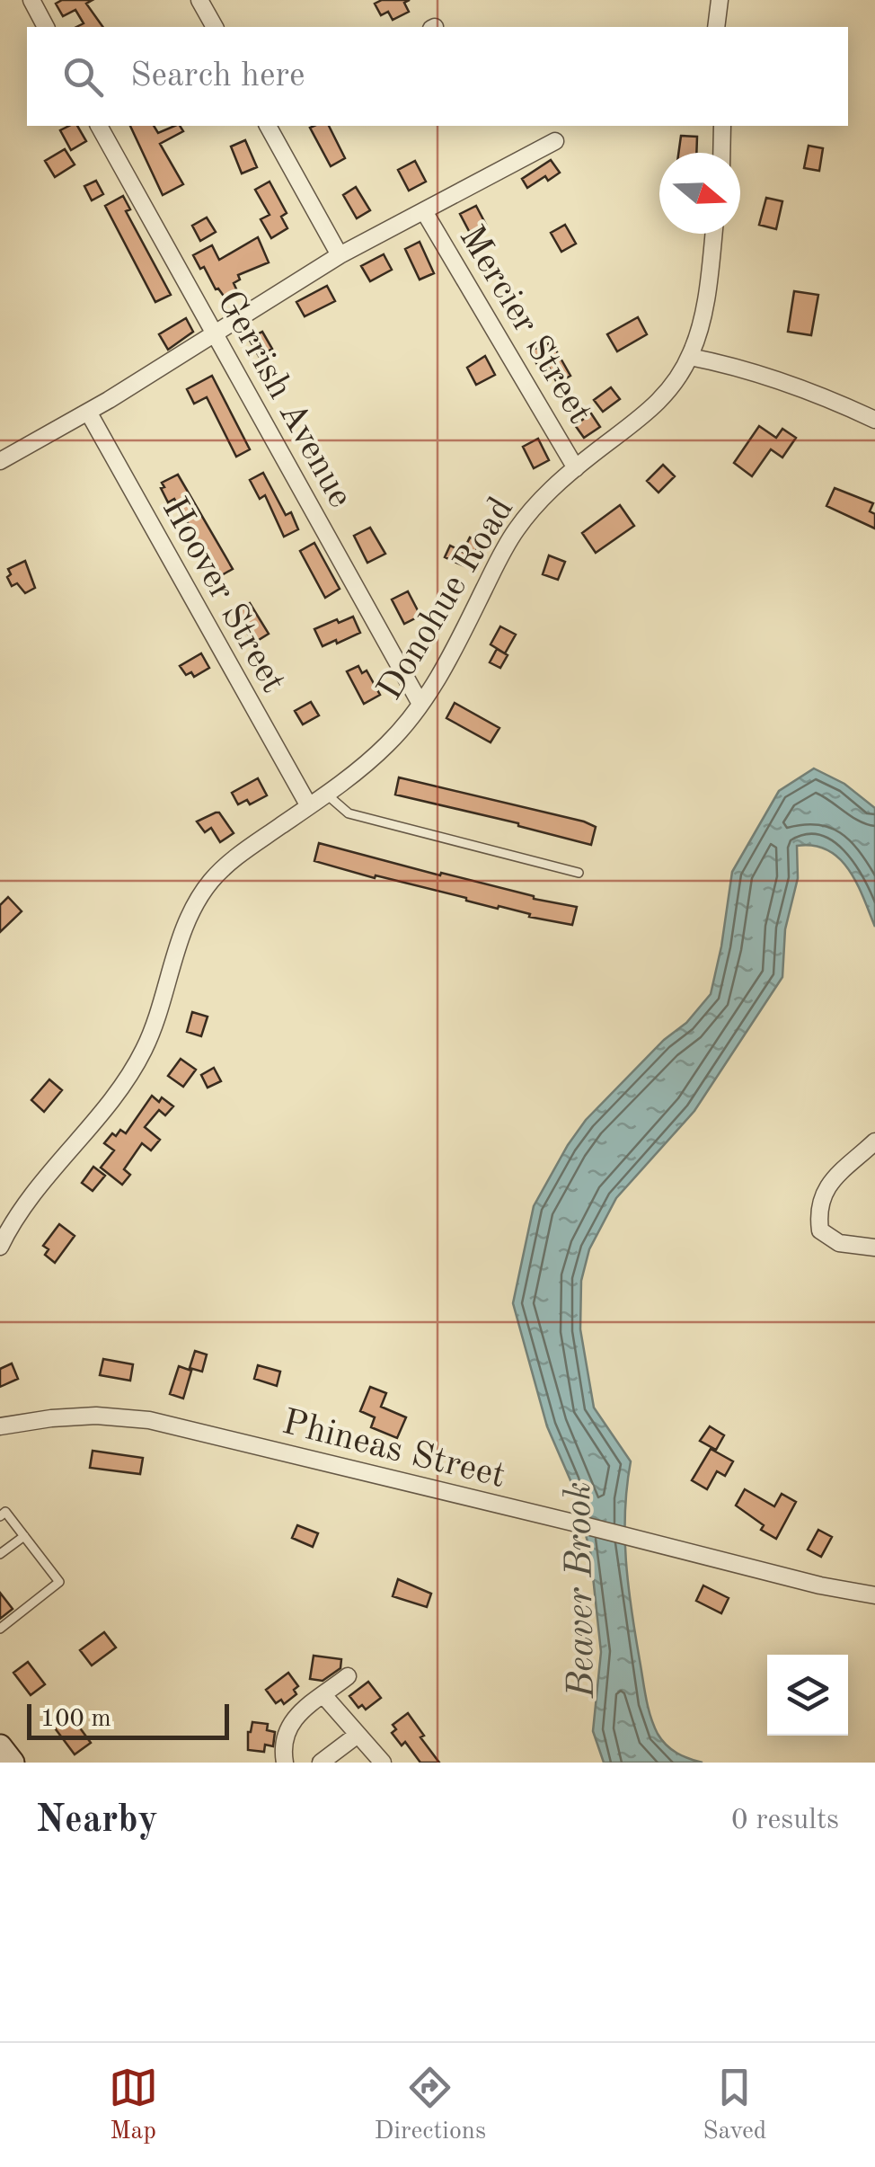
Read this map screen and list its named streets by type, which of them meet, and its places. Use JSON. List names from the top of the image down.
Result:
{
  "streets": {
    "street": [
      "Mercier Street",
      "Gerrish Avenue",
      "Hoover Street",
      "Donohue Road",
      "Phineas Street"
    ]
  },
  "crossings": [
    ["Mercier Street", "Donohue Road"],
    ["Gerrish Avenue", "Donohue Road"],
    ["Hoover Street", "Donohue Road"]
  ],
  "water": ["Beaver Brook"],
  "scale_bar": "100 m",
  "north": "right",
  "page": {
    "search": "Search here",
    "scale": "100 m",
    "heading": ["Nearby", "0 results"],
    "nav": ["Map", "Directions", "Saved"]
  }
}
